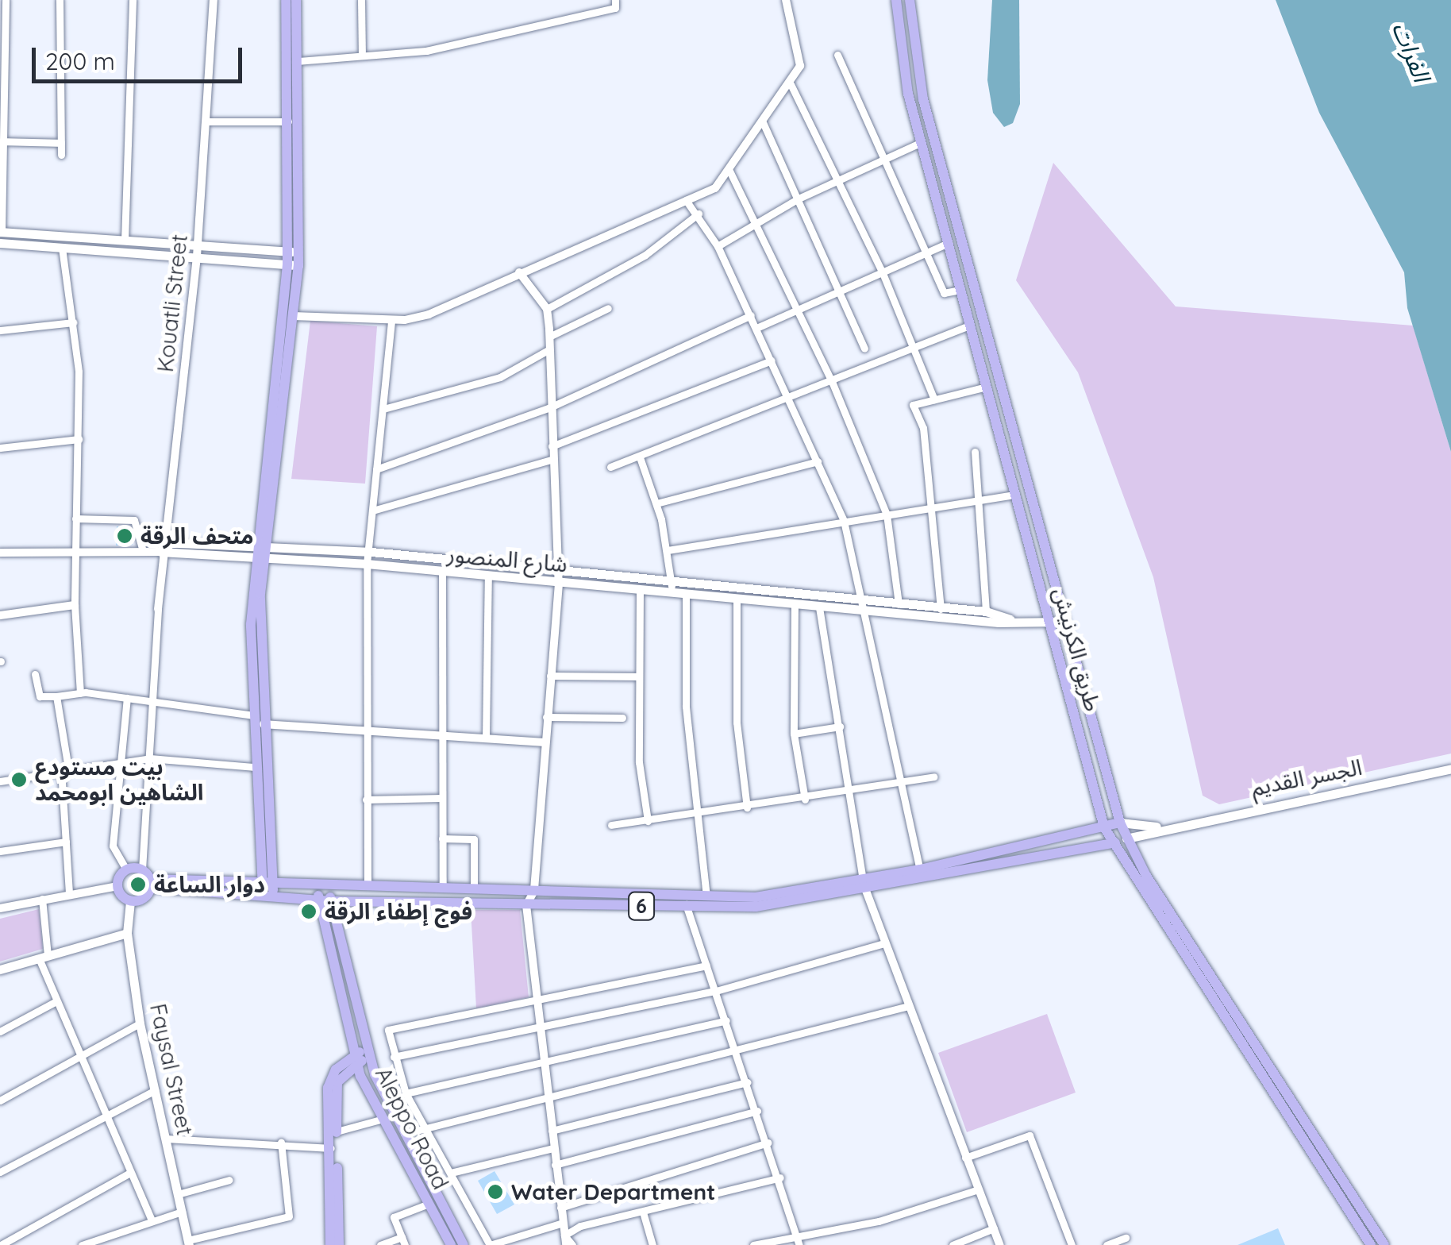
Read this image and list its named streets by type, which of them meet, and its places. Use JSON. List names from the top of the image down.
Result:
{
  "streets": {
    "main road": [
      "شارع المنصور",
      "طريق الكرنيش",
      "الجسر القديم",
      "6",
      "Faysal Street",
      "Aleppo Road"
    ],
    "street": ["Kouatli Street"]
  },
  "crossings": [
    ["Kouatli Street", "شارع المنصور"],
    ["شارع المنصور", "طريق الكرنيش"],
    ["طريق الكرنيش", "6"],
    ["6", "Faysal Street"],
    ["6", "Aleppo Road"]
  ],
  "water": ["الفرات"],
  "places": [
    "متحف الرقة",
    "بيت مستودع الشاهين ابومحمد",
    "دوار الساعة",
    "فوج إطفاء الرقة",
    "Water Department"
  ],
  "scale_bar": "200 m"
}
